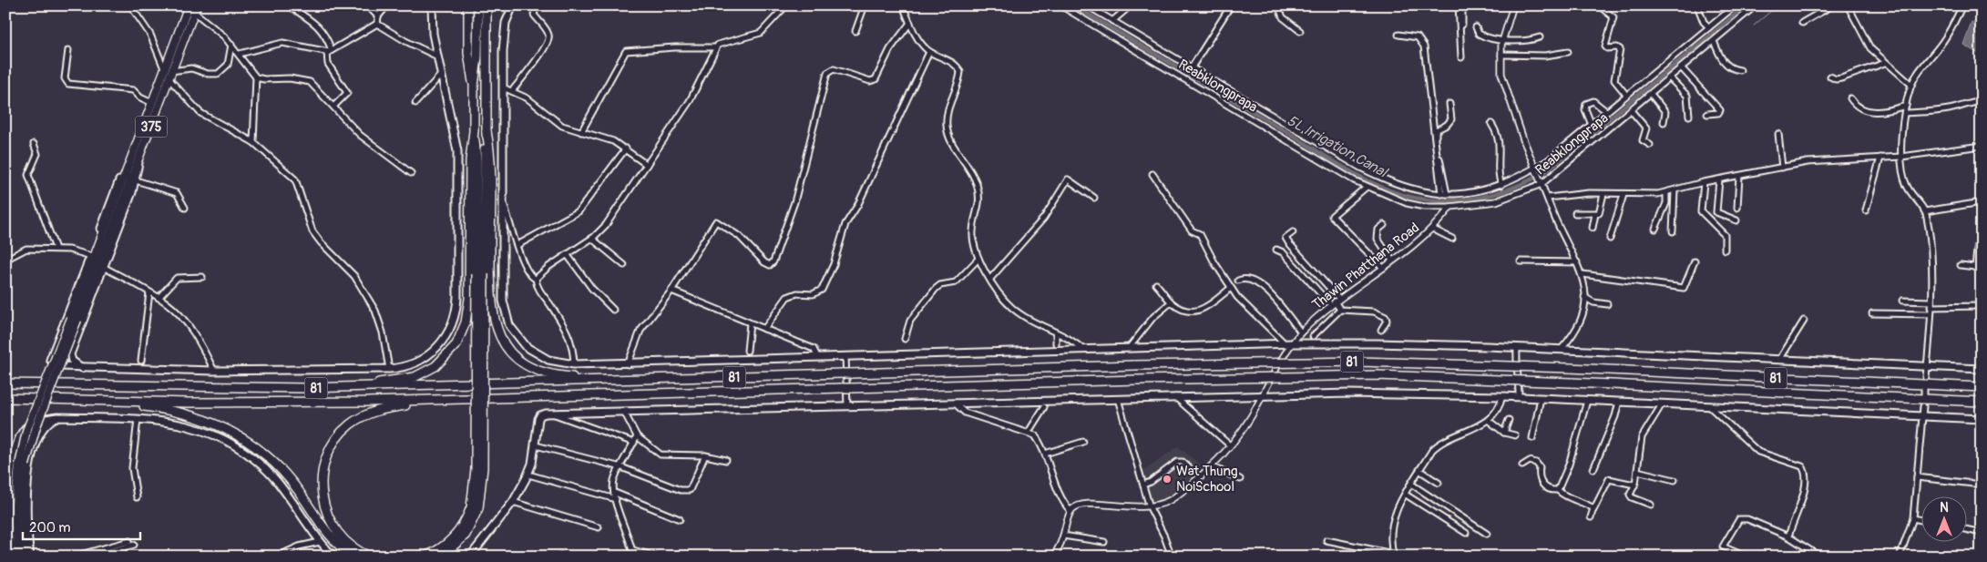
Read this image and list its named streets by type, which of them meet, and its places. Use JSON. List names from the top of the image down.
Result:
{
  "streets": {
    "highway": ["81"],
    "main road": ["375"],
    "street": ["Reabklongprapa", "Thawin Phatthana Road"]
  },
  "crossings": [
    ["Reabklongprapa", "Thawin Phatthana Road"]
  ],
  "water": ["5L Irrigation Canal"],
  "places": ["Wat Thung NoiSchool"],
  "scale_bar": "200 m",
  "north": "top"
}
